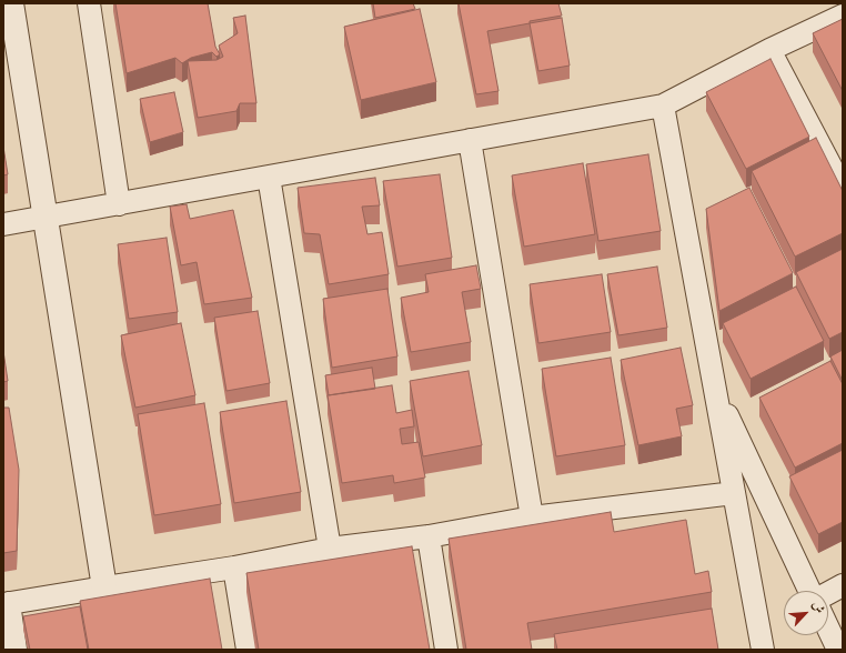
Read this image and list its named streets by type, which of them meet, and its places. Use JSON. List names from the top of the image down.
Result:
{
  "north": "top right"
}
